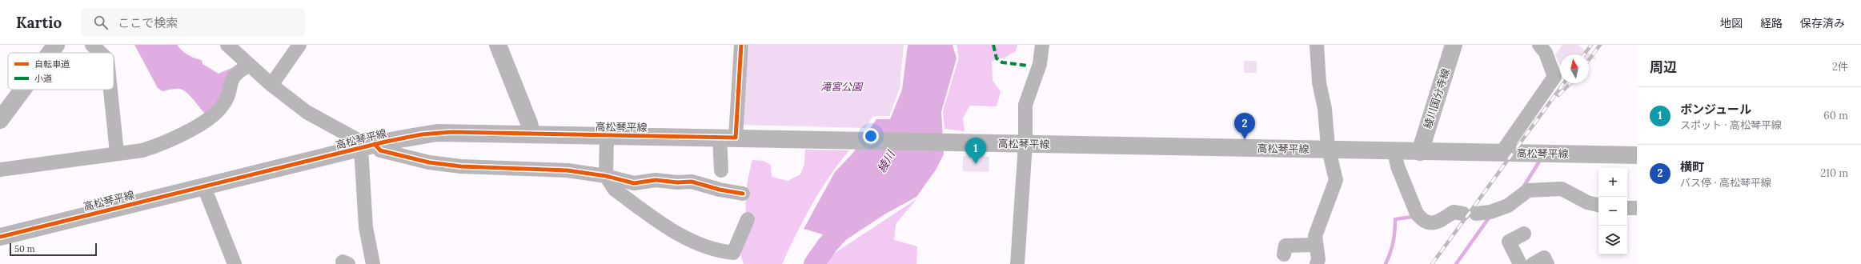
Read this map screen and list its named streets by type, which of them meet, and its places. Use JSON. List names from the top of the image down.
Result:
{
  "streets": {
    "main road": ["綾川国分寺線", "高松琴平線"]
  },
  "crossings": [
    ["綾川国分寺線", "高松琴平線"]
  ],
  "water": ["綾川"],
  "parks": ["滝宮公園"],
  "legend": ["自転車道", "小道"],
  "scale_bar": "50 m",
  "north": "top",
  "page": {
    "header": "Kartio",
    "search": "ここで検索",
    "nav": ["地図", "経路", "保存済み"],
    "heading": ["周辺", "2件"],
    "list": [
      {
        "mark": "1",
        "name": "ボンジュール",
        "note": "スポット · 高松琴平線",
        "value": "60 m"
      },
      {
        "mark": "2",
        "name": "横町",
        "note": "バス停 · 高松琴平線",
        "value": "210 m"
      }
    ],
    "pins": ["2", "1"],
    "map_buttons": ["+", "−"],
    "scale": "50 m"
  }
}
